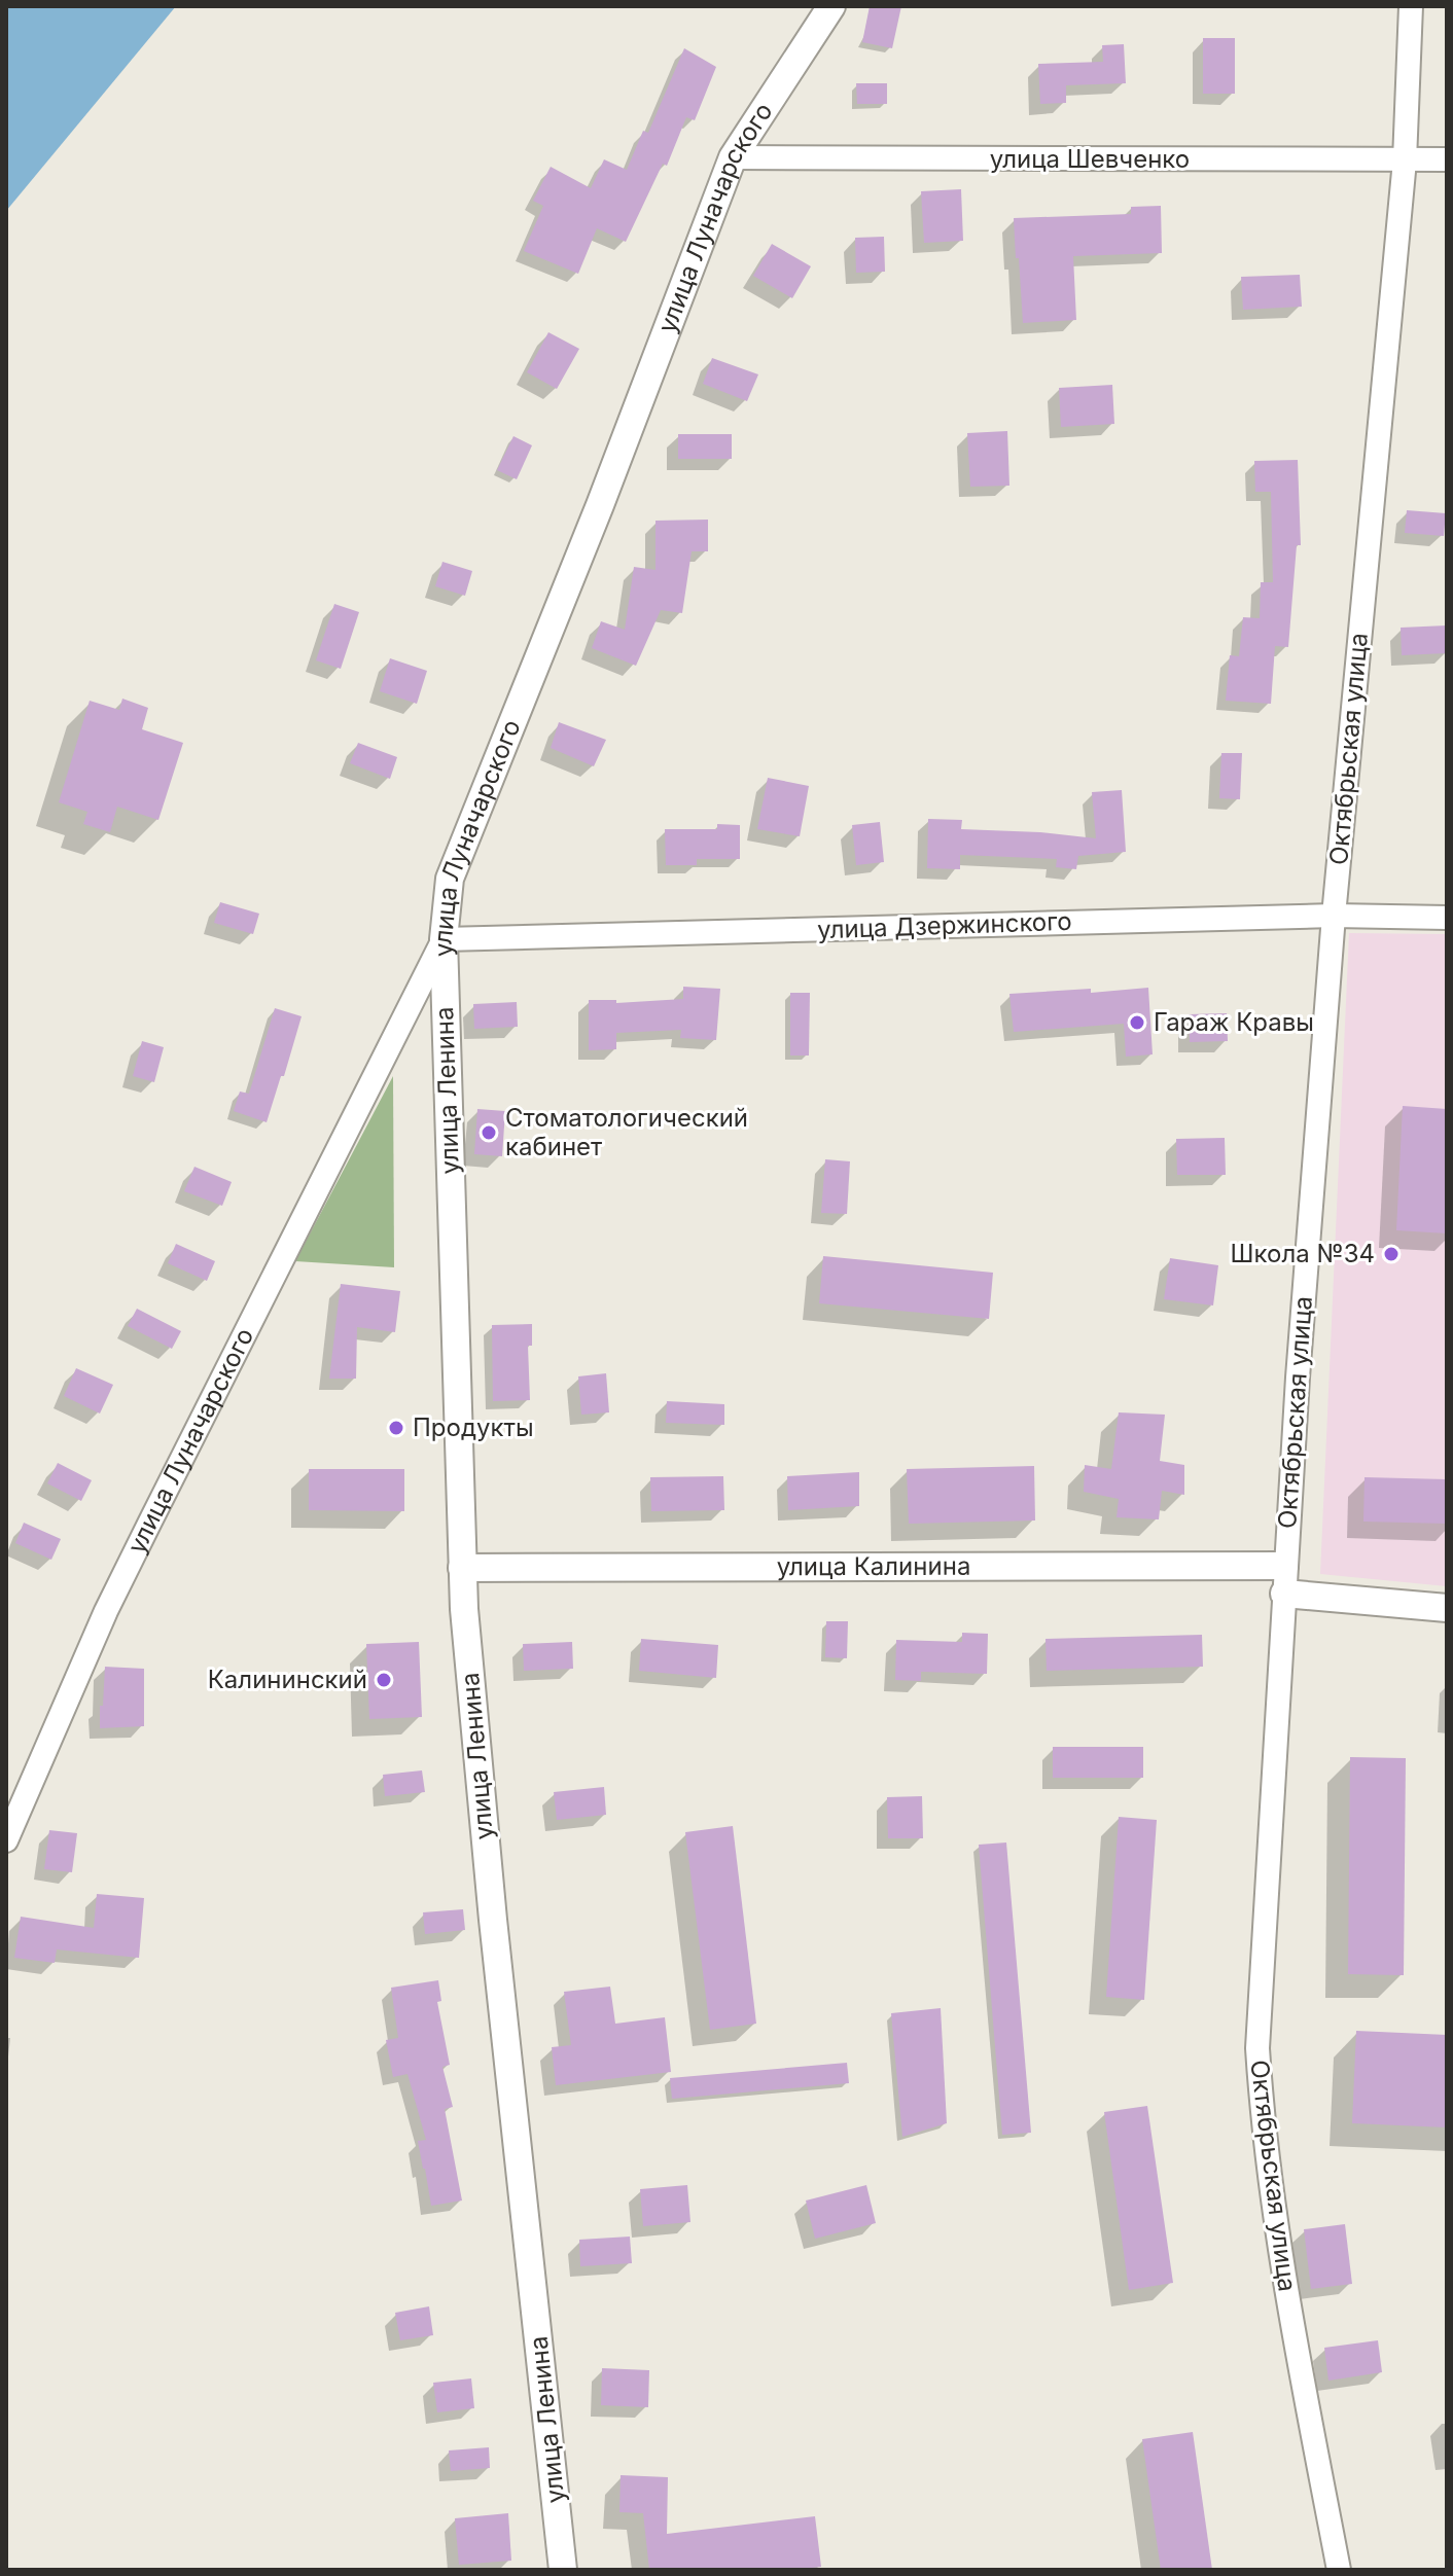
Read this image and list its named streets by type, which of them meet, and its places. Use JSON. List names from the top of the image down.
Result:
{
  "streets": {
    "street": [
      "улица Шевченко",
      "улица Луначарского",
      "Октябрьская улица",
      "улица Дзержинского",
      "улица Ленина",
      "улица Калинина"
    ]
  },
  "crossings": [
    ["улица Шевченко", "улица Луначарского"],
    ["улица Шевченко", "Октябрьская улица"],
    ["улица Луначарского", "улица Дзержинского"],
    ["улица Луначарского", "улица Ленина"],
    ["Октябрьская улица", "улица Дзержинского"],
    ["Октябрьская улица", "улица Калинина"],
    ["улица Дзержинского", "улица Ленина"],
    ["улица Ленина", "улица Калинина"]
  ],
  "places": [
    "Гараж Кравы",
    "Стоматологический кабинет",
    "Школа №34",
    "Продукты",
    "Калининский"
  ]
}
